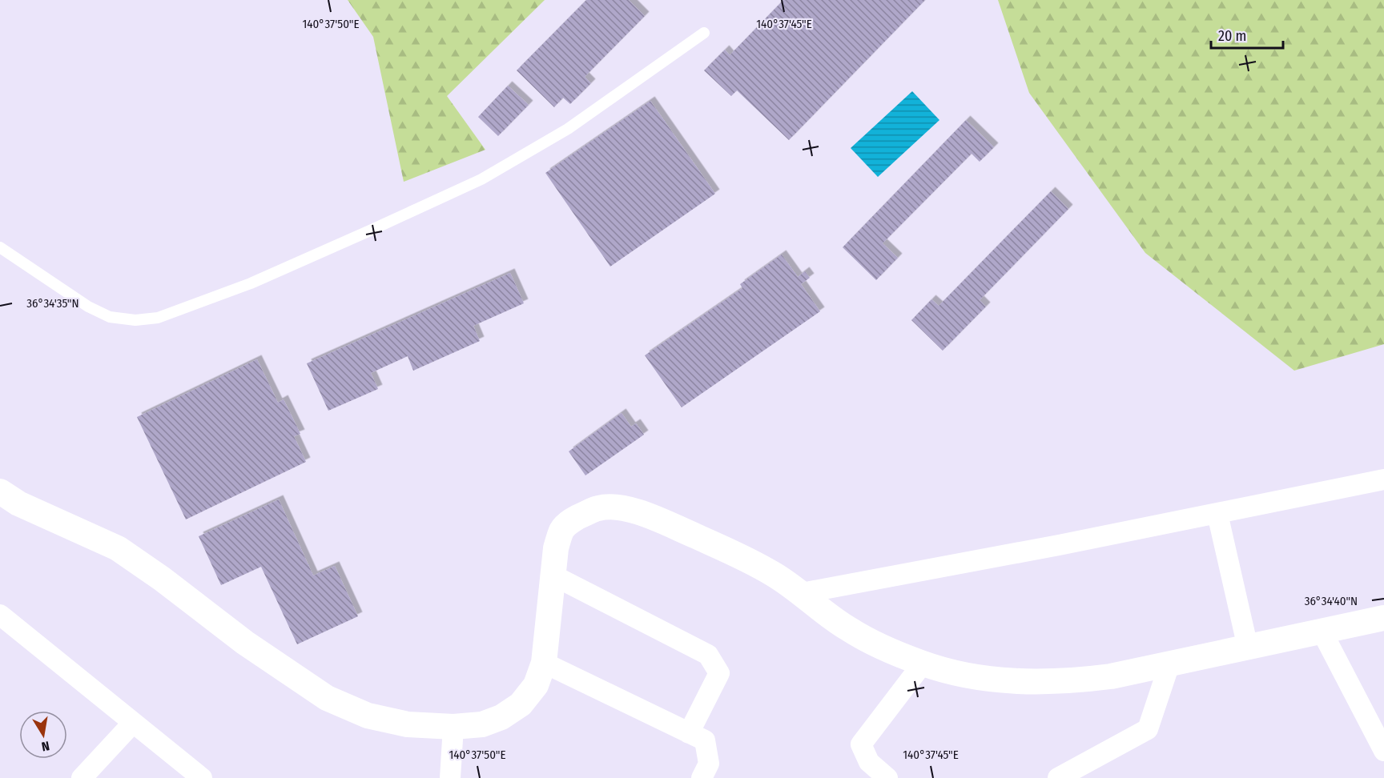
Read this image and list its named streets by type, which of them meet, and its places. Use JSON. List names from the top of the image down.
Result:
{
  "scale_bar": "20 m",
  "north": "bottom",
  "coordinates": [
    "140°37'50\"E",
    "140°37'45\"E",
    "36°34'35\"N",
    "36°34'40\"N"
  ]
}
